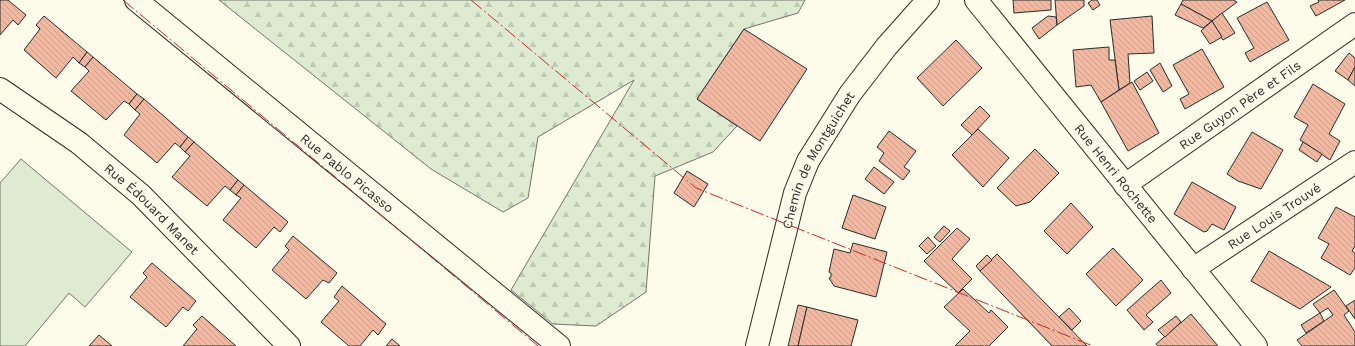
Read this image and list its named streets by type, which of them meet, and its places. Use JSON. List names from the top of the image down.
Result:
{
  "streets": {
    "street": [
      "Rue Guyon Père et Fils",
      "Chemin de Montguichet",
      "Rue Pablo Picasso",
      "Rue Henri Rochette",
      "Rue Édouard Manet",
      "Rue Louis Trouvé"
    ]
  },
  "crossings": [
    ["Rue Guyon Père et Fils", "Rue Henri Rochette"],
    ["Rue Henri Rochette", "Rue Louis Trouvé"]
  ]
}
